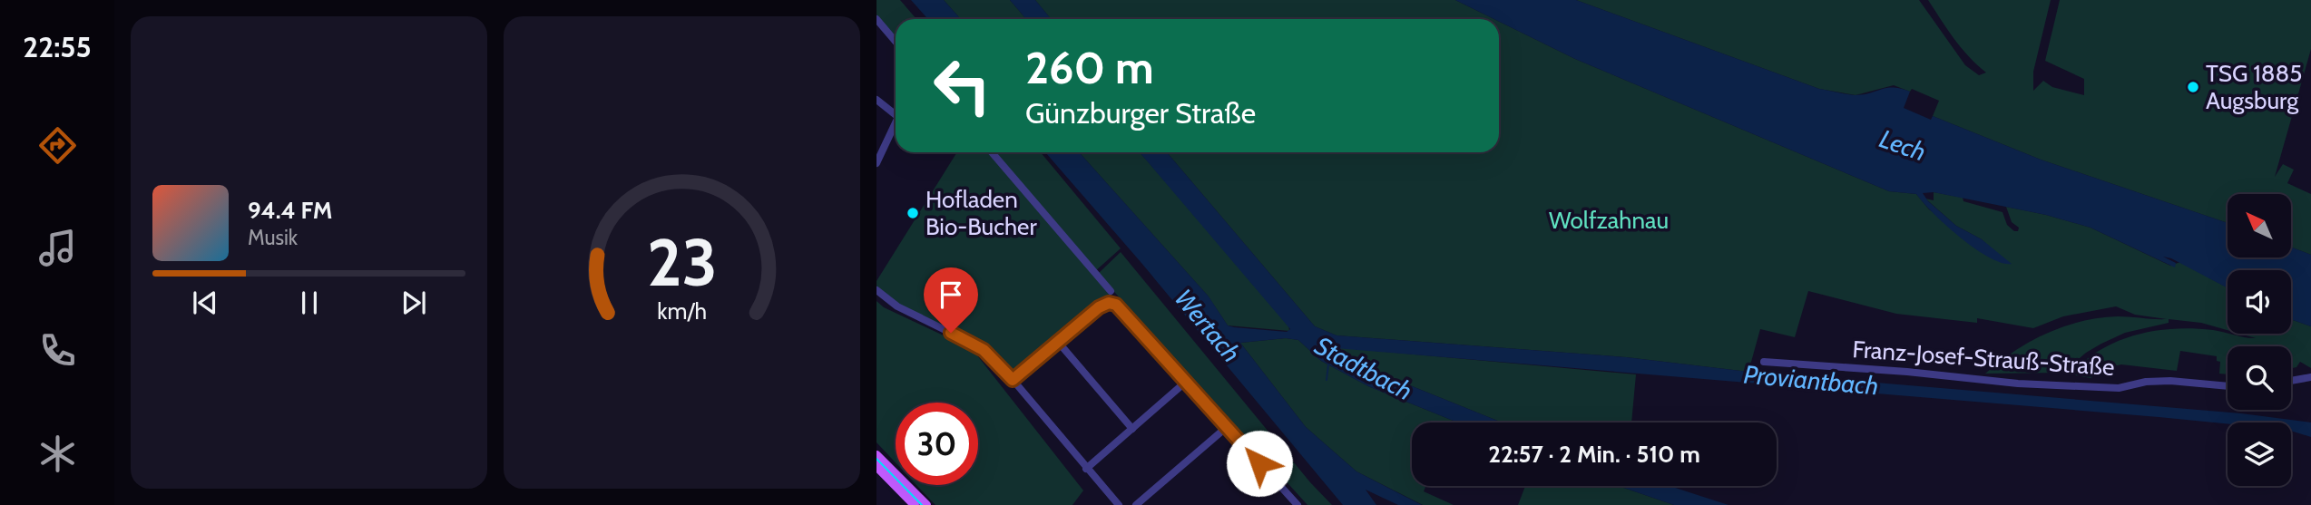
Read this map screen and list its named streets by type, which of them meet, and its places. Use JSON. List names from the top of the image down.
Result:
{
  "streets": {
    "street": ["Franz-Josef-Strauß-Straße"]
  },
  "water": [
    "Lech",
    "Wertach",
    "Stadtbach",
    "Proviantbach"
  ],
  "parks": ["Wolfzahnau"],
  "places": ["TSG 1885 Augsburg", "Hofladen Bio-Bucher"],
  "north": "top left",
  "page": {
    "tabs": "22:55",
    "turn": ["260 m", "Günzburger Straße"],
    "song": ["94.4 FM", "Musik"],
    "limit": "30",
    "trip": "22:57 · 2 Min. · 510 m",
    "gauge": ["23", "km/h"]
  }
}
